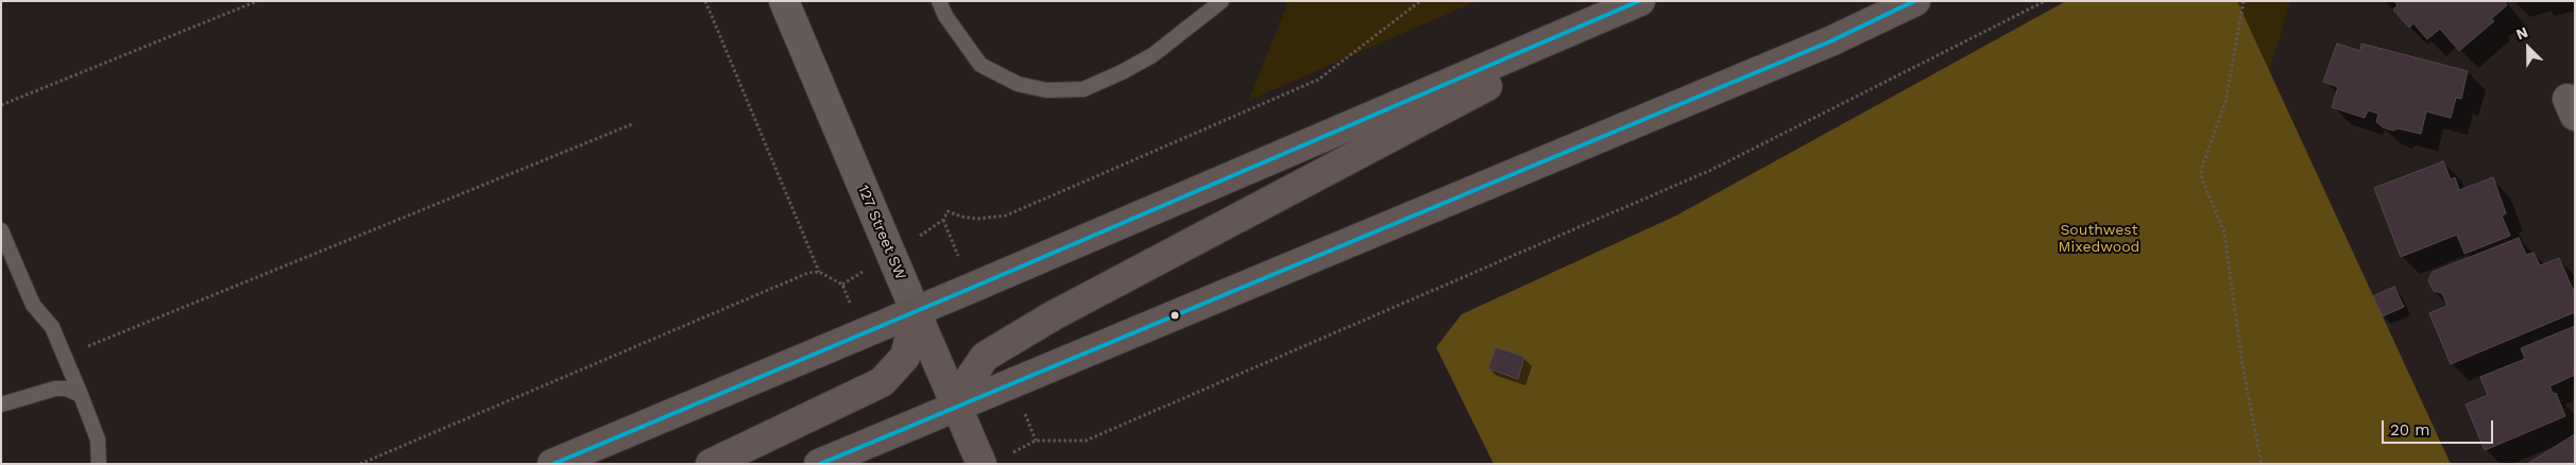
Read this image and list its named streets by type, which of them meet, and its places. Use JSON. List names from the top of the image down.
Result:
{
  "streets": {
    "main road": ["127 Street SW"]
  },
  "parks": ["Southwest Mixedwood"],
  "scale_bar": "20 m",
  "north": "top left"
}
